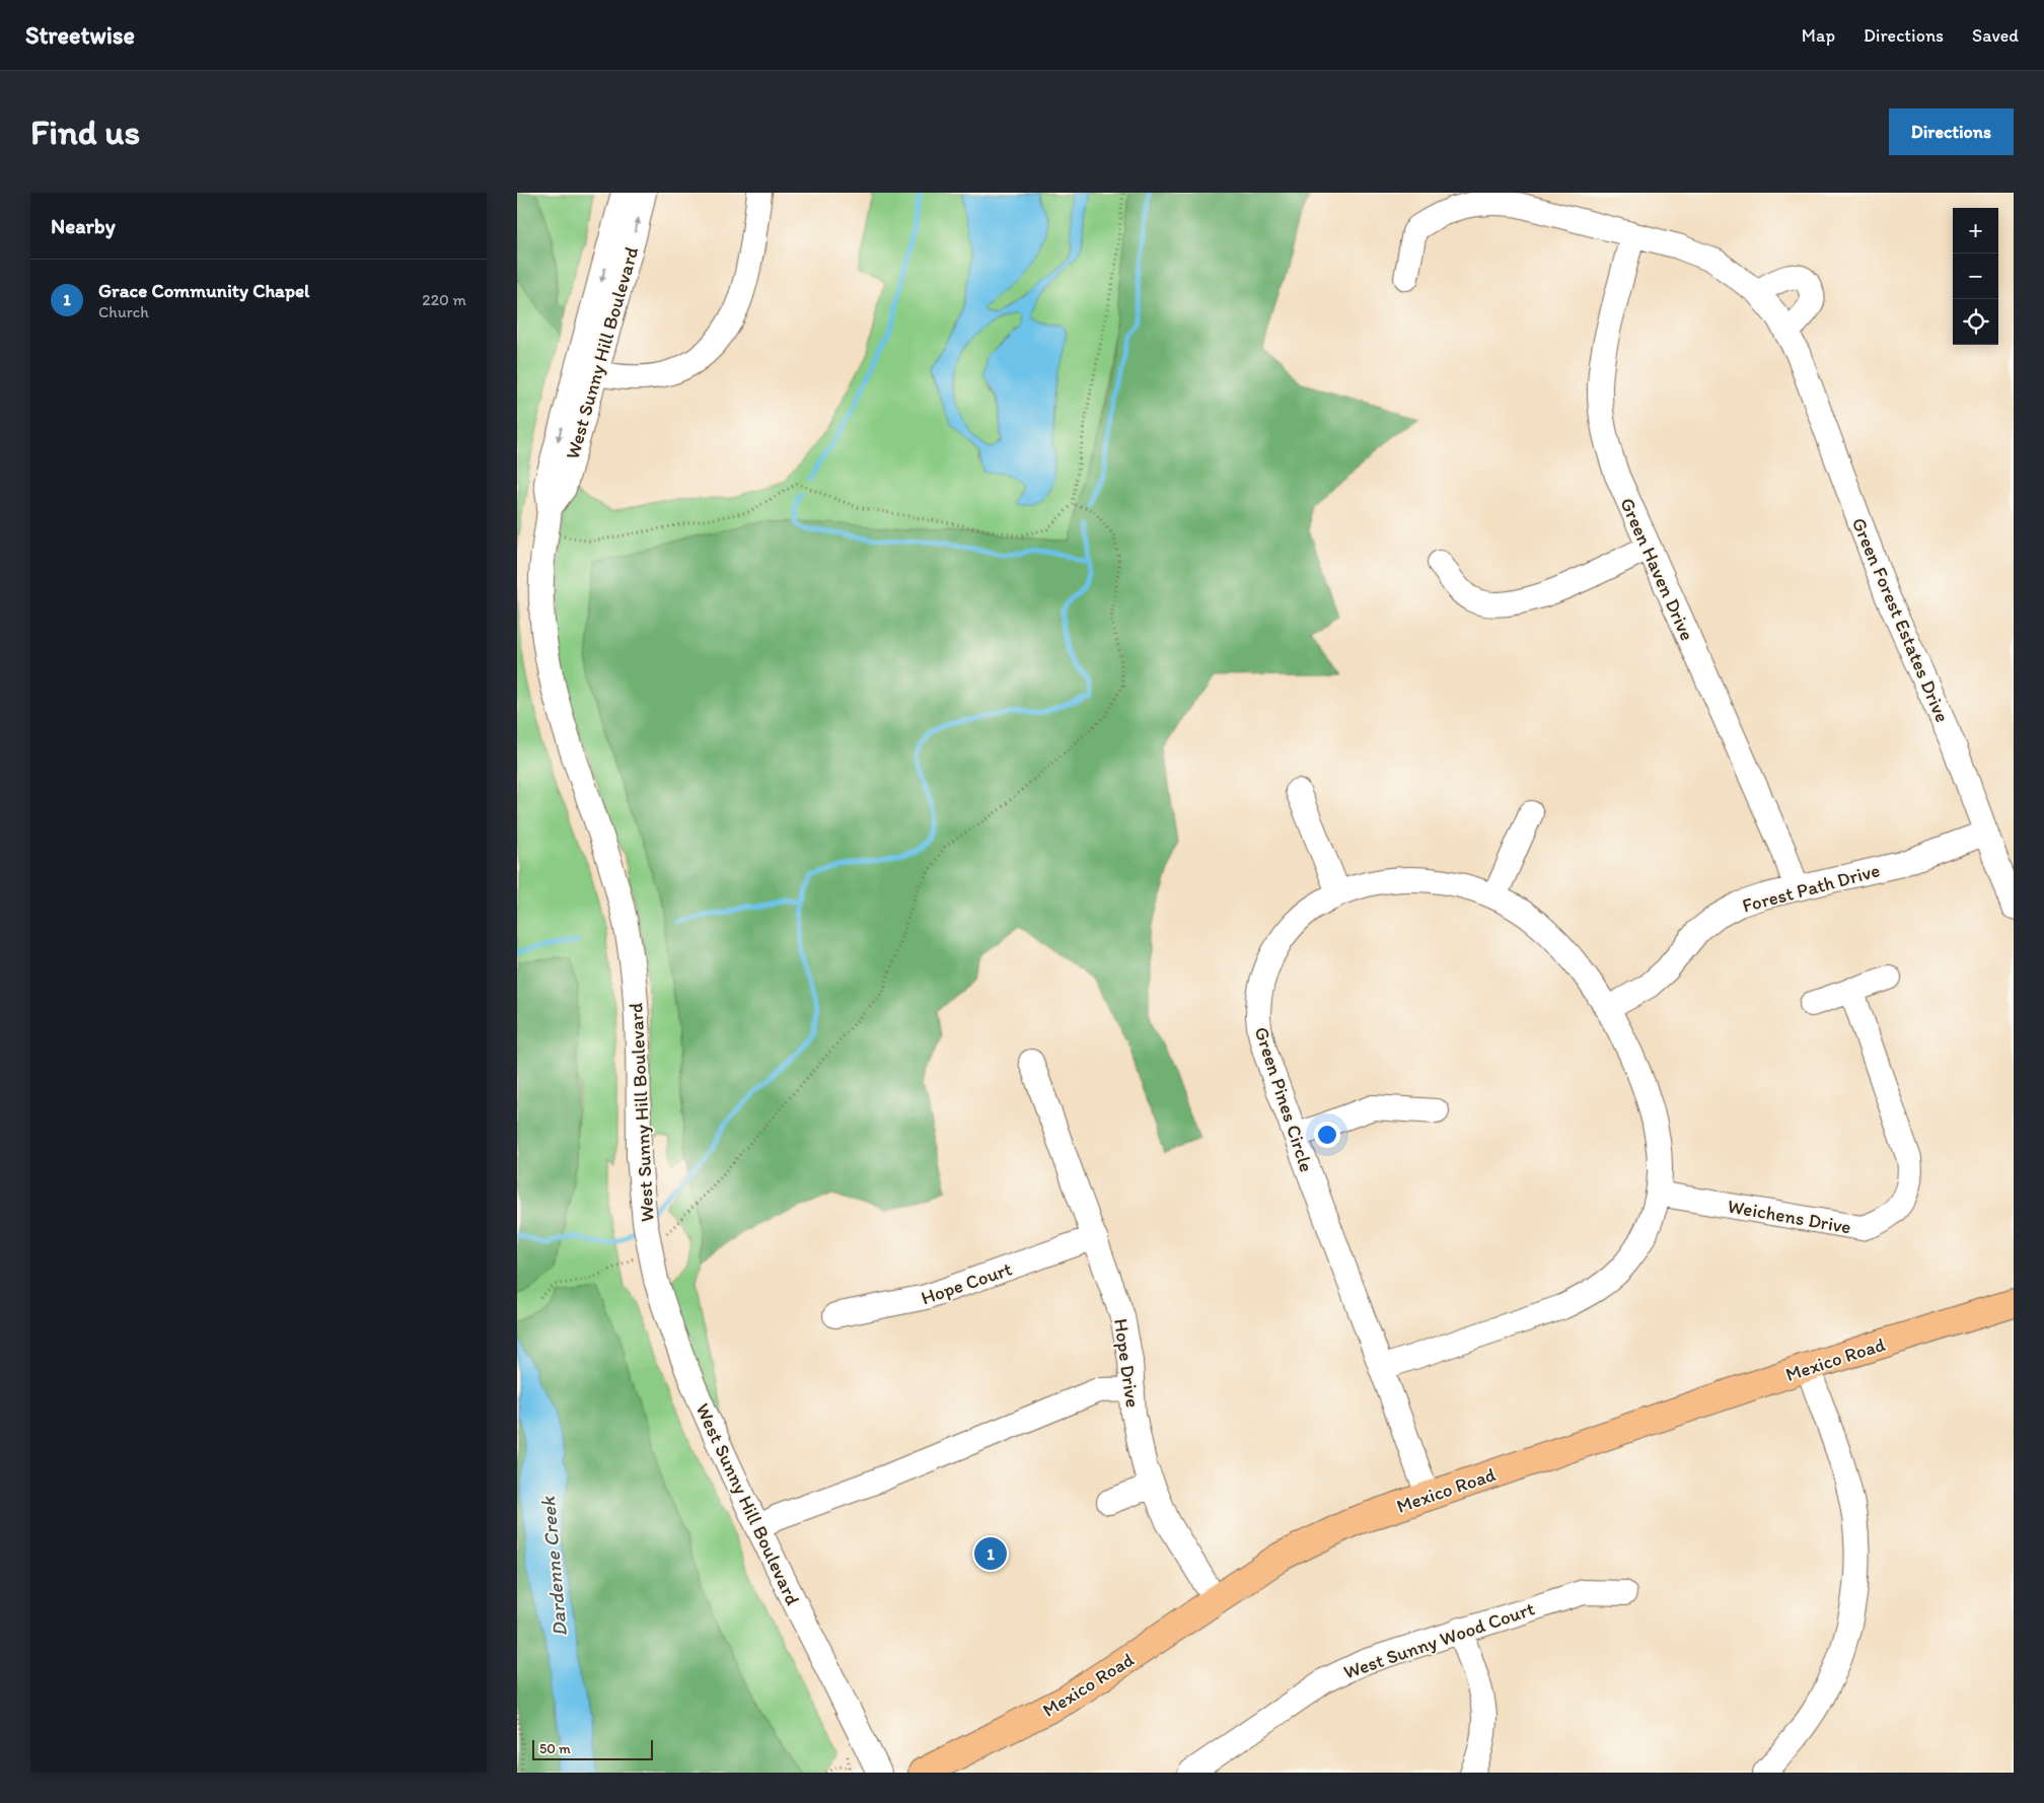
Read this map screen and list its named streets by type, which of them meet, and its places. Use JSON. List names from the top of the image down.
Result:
{
  "streets": {
    "main road": ["Mexico Road"],
    "street": [
      "West Sunny Hill Boulevard",
      "Green Haven Drive",
      "Green Forest Estates Drive",
      "Forest Path Drive",
      "Green Pines Circle",
      "Weichens Drive",
      "Hope Court",
      "Hope Drive",
      "West Sunny Wood Court"
    ]
  },
  "crossings": [
    ["Green Haven Drive", "Green Forest Estates Drive"],
    ["Green Haven Drive", "Forest Path Drive"],
    ["Green Forest Estates Drive", "Forest Path Drive"],
    ["Forest Path Drive", "Green Pines Circle"],
    ["Green Pines Circle", "Weichens Drive"],
    ["Green Pines Circle", "Mexico Road"],
    ["Hope Court", "Hope Drive"],
    ["Mexico Road", "Hope Drive"]
  ],
  "water": ["Dardenne Creek"],
  "scale_bar": "50 m",
  "page": {
    "header": "Streetwise",
    "nav": ["Map", "Directions", "Saved"],
    "buttons": "Directions",
    "title": "Find us",
    "heading": "Nearby",
    "map_buttons": ["+", "−"],
    "list": [
      {
        "mark": "1",
        "name": "Grace Community Chapel",
        "note": "Church",
        "value": "220 m"
      }
    ],
    "pins": "1",
    "scale": "50 m"
  }
}
